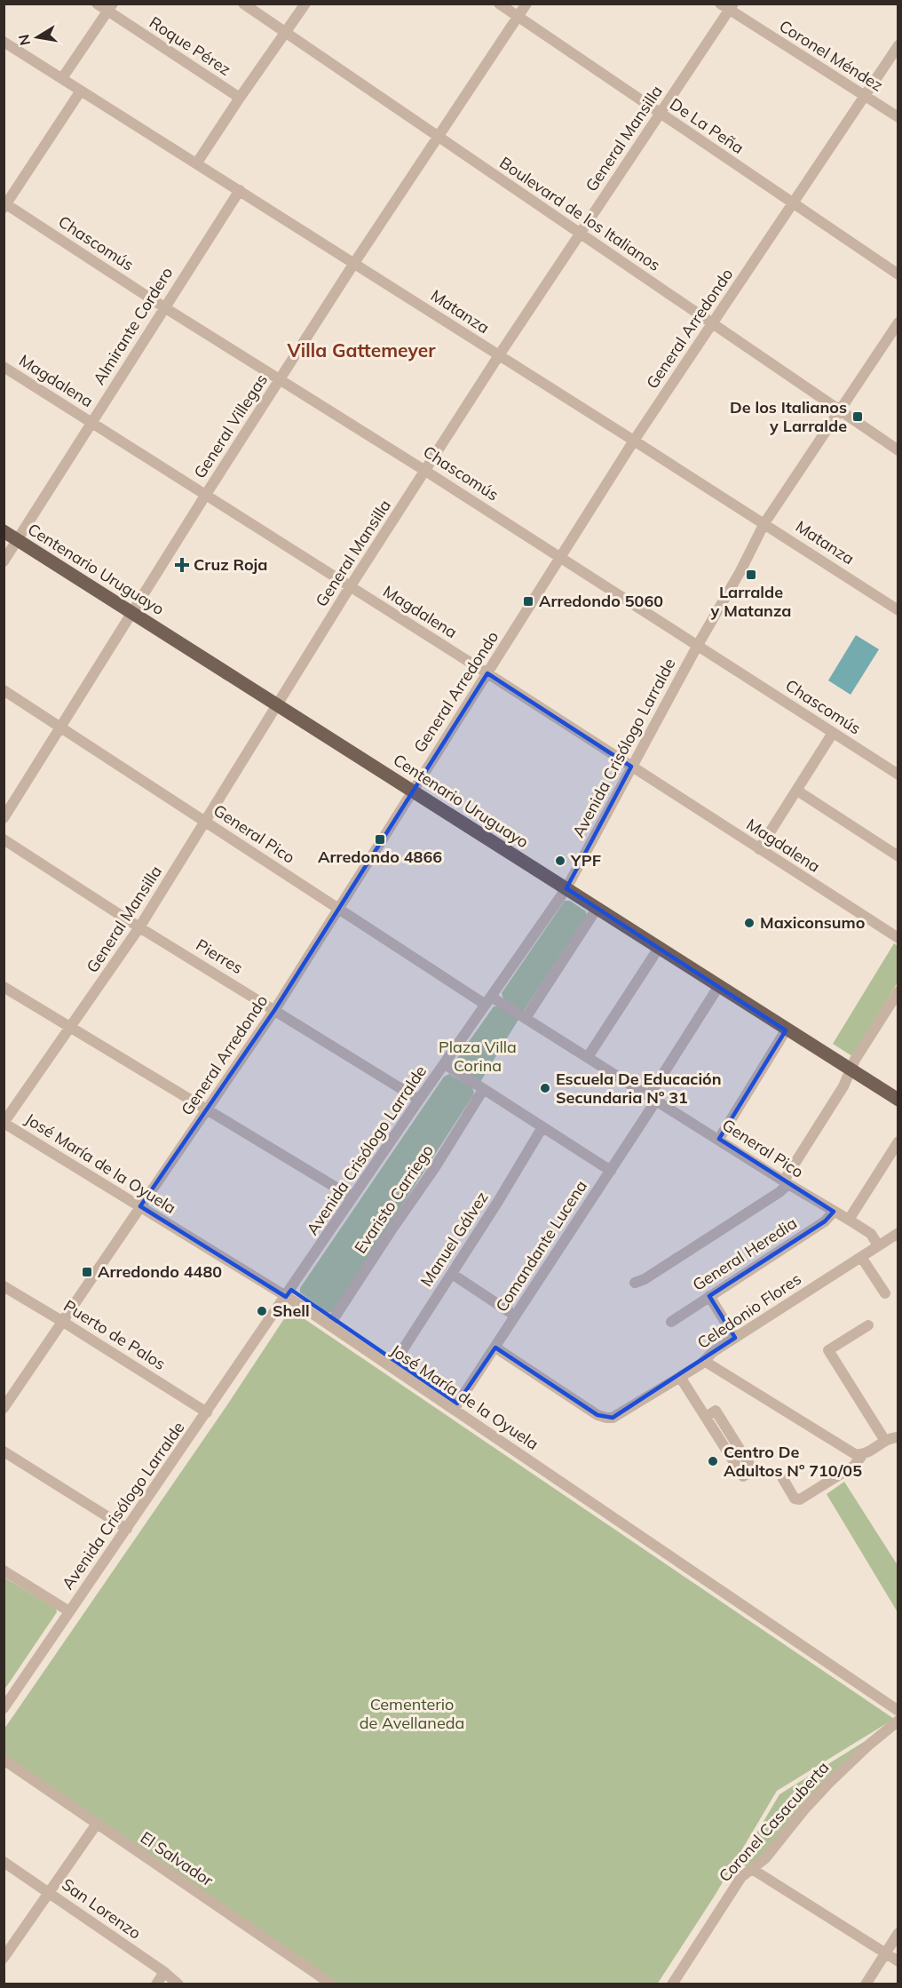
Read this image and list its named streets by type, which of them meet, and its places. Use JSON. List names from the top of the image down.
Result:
{
  "streets": {
    "main road": ["Centenario Uruguayo"],
    "street": [
      "Roque Pérez",
      "Coronel Méndez",
      "De La Peña",
      "General Mansilla",
      "Boulevard de los Italianos",
      "Chascomús",
      "Matanza",
      "Almirante Cordero",
      "General Arredondo",
      "Magdalena",
      "General Villegas",
      "Avenida Crisólogo Larralde",
      "General Pico",
      "Pierres",
      "José María de la Oyuela",
      "Evaristo Carriego",
      "Manuel Gálvez",
      "Comandante Lucena",
      "General Heredia",
      "Celedonio Flores",
      "Puerto de Palos",
      "Coronel Casacuberta",
      "El Salvador",
      "San Lorenzo"
    ]
  },
  "crossings": [
    ["Coronel Méndez", "General Mansilla"],
    ["Coronel Méndez", "General Arredondo"],
    ["De La Peña", "General Mansilla"],
    ["De La Peña", "General Arredondo"],
    ["De La Peña", "General Villegas"],
    ["General Mansilla", "Boulevard de los Italianos"],
    ["General Mansilla", "Chascomús"],
    ["General Mansilla", "Matanza"],
    ["General Mansilla", "Magdalena"],
    ["General Mansilla", "Centenario Uruguayo"],
    ["General Mansilla", "General Pico"],
    ["General Mansilla", "Pierres"],
    ["General Mansilla", "José María de la Oyuela"],
    ["Boulevard de los Italianos", "General Arredondo"],
    ["Boulevard de los Italianos", "General Villegas"],
    ["Boulevard de los Italianos", "Avenida Crisólogo Larralde"],
    ["Chascomús", "Almirante Cordero"],
    ["Chascomús", "General Arredondo"],
    ["Chascomús", "General Villegas"],
    ["Chascomús", "Avenida Crisólogo Larralde"],
    ["Matanza", "Almirante Cordero"],
    ["Matanza", "General Arredondo"],
    ["Matanza", "General Villegas"],
    ["Matanza", "Avenida Crisólogo Larralde"],
    ["Almirante Cordero", "Magdalena"],
    ["Almirante Cordero", "Centenario Uruguayo"],
    ["General Arredondo", "Magdalena"],
    ["General Arredondo", "Centenario Uruguayo"],
    ["General Arredondo", "General Pico"],
    ["General Arredondo", "Pierres"],
    ["General Arredondo", "José María de la Oyuela"],
    ["General Arredondo", "Puerto de Palos"],
    ["Magdalena", "General Villegas"],
    ["Magdalena", "Avenida Crisólogo Larralde"],
    ["General Villegas", "Centenario Uruguayo"],
    ["General Villegas", "General Pico"],
    ["Centenario Uruguayo", "Avenida Crisólogo Larralde"],
    ["Centenario Uruguayo", "Comandante Lucena"],
    ["Avenida Crisólogo Larralde", "General Pico"],
    ["Avenida Crisólogo Larralde", "Pierres"],
    ["Avenida Crisólogo Larralde", "José María de la Oyuela"],
    ["Avenida Crisólogo Larralde", "Puerto de Palos"],
    ["General Pico", "Comandante Lucena"],
    ["General Pico", "General Heredia"],
    ["General Pico", "Celedonio Flores"],
    ["José María de la Oyuela", "Evaristo Carriego"],
    ["José María de la Oyuela", "Manuel Gálvez"],
    ["José María de la Oyuela", "Comandante Lucena"],
    ["Comandante Lucena", "Celedonio Flores"]
  ],
  "districts": ["Villa Gattemeyer"],
  "parks": ["Plaza Villa Corina", "Cementerio de Avellaneda"],
  "places": {
    "transit": [
      "De los Italianos y Larralde",
      "Larralde y Matanza",
      "Arredondo 5060",
      "Arredondo 4866",
      "Arredondo 4480"
    ],
    "health": ["Cruz Roja"],
    "other": [
      "YPF",
      "Maxiconsumo",
      "Escuela De Educación Secundaria Nº 31",
      "Shell",
      "Centro De Adultos Nº 710/05"
    ]
  },
  "north": "left"
}
